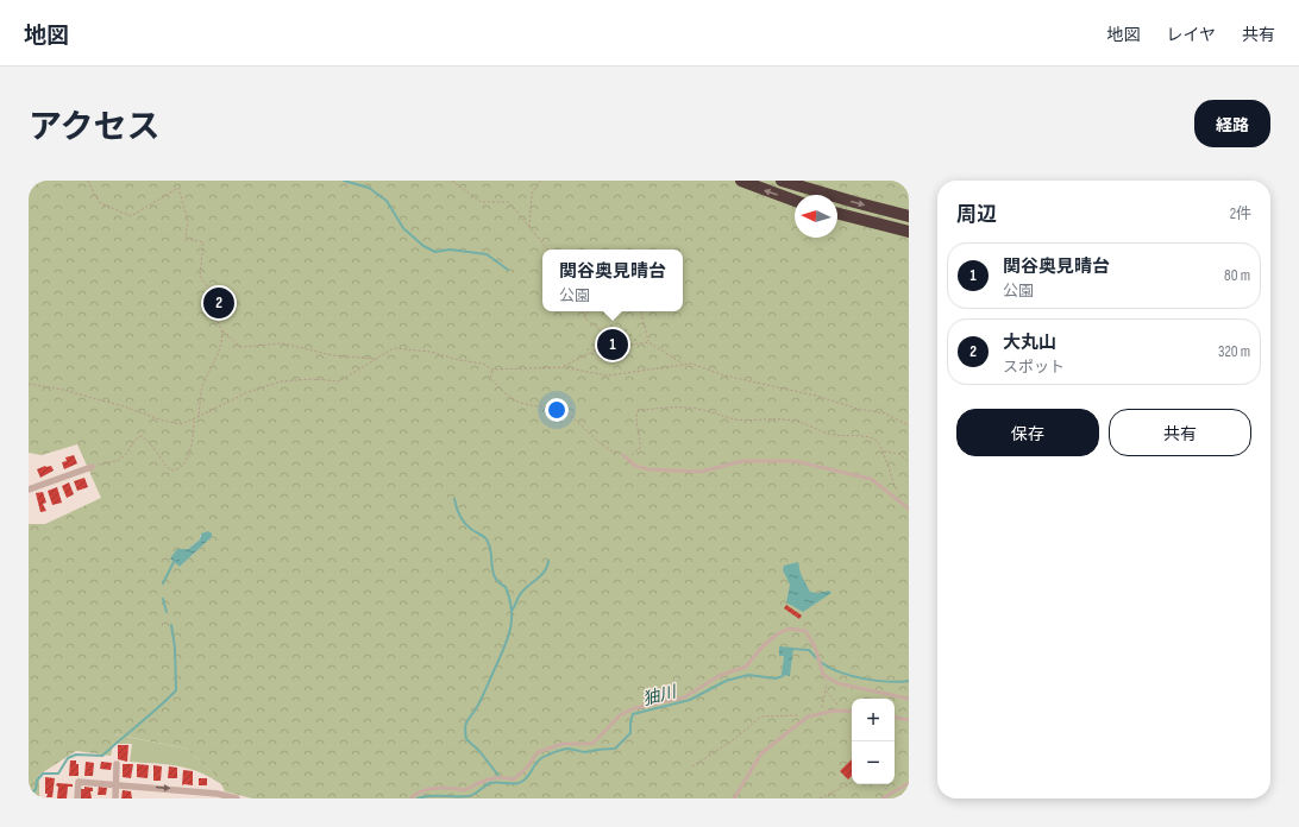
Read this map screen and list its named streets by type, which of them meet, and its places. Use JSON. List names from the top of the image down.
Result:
{
  "water": ["㹨川"],
  "north": "left",
  "page": {
    "header": "地図",
    "nav": ["地図", "レイヤ", "共有"],
    "title": "アクセス",
    "buttons": [
      "経路",
      ["保存", "共有"]
    ],
    "heading": ["周辺", "2件"],
    "list": [
      {
        "mark": "1",
        "name": "関谷奥見晴台",
        "note": "公園",
        "value": "80 m"
      },
      {
        "mark": "2",
        "name": "大丸山",
        "note": "スポット",
        "value": "320 m"
      }
    ],
    "popup": ["関谷奥見晴台", "公園"],
    "pins": ["2", "1"],
    "map_buttons": ["+", "−"]
  }
}
